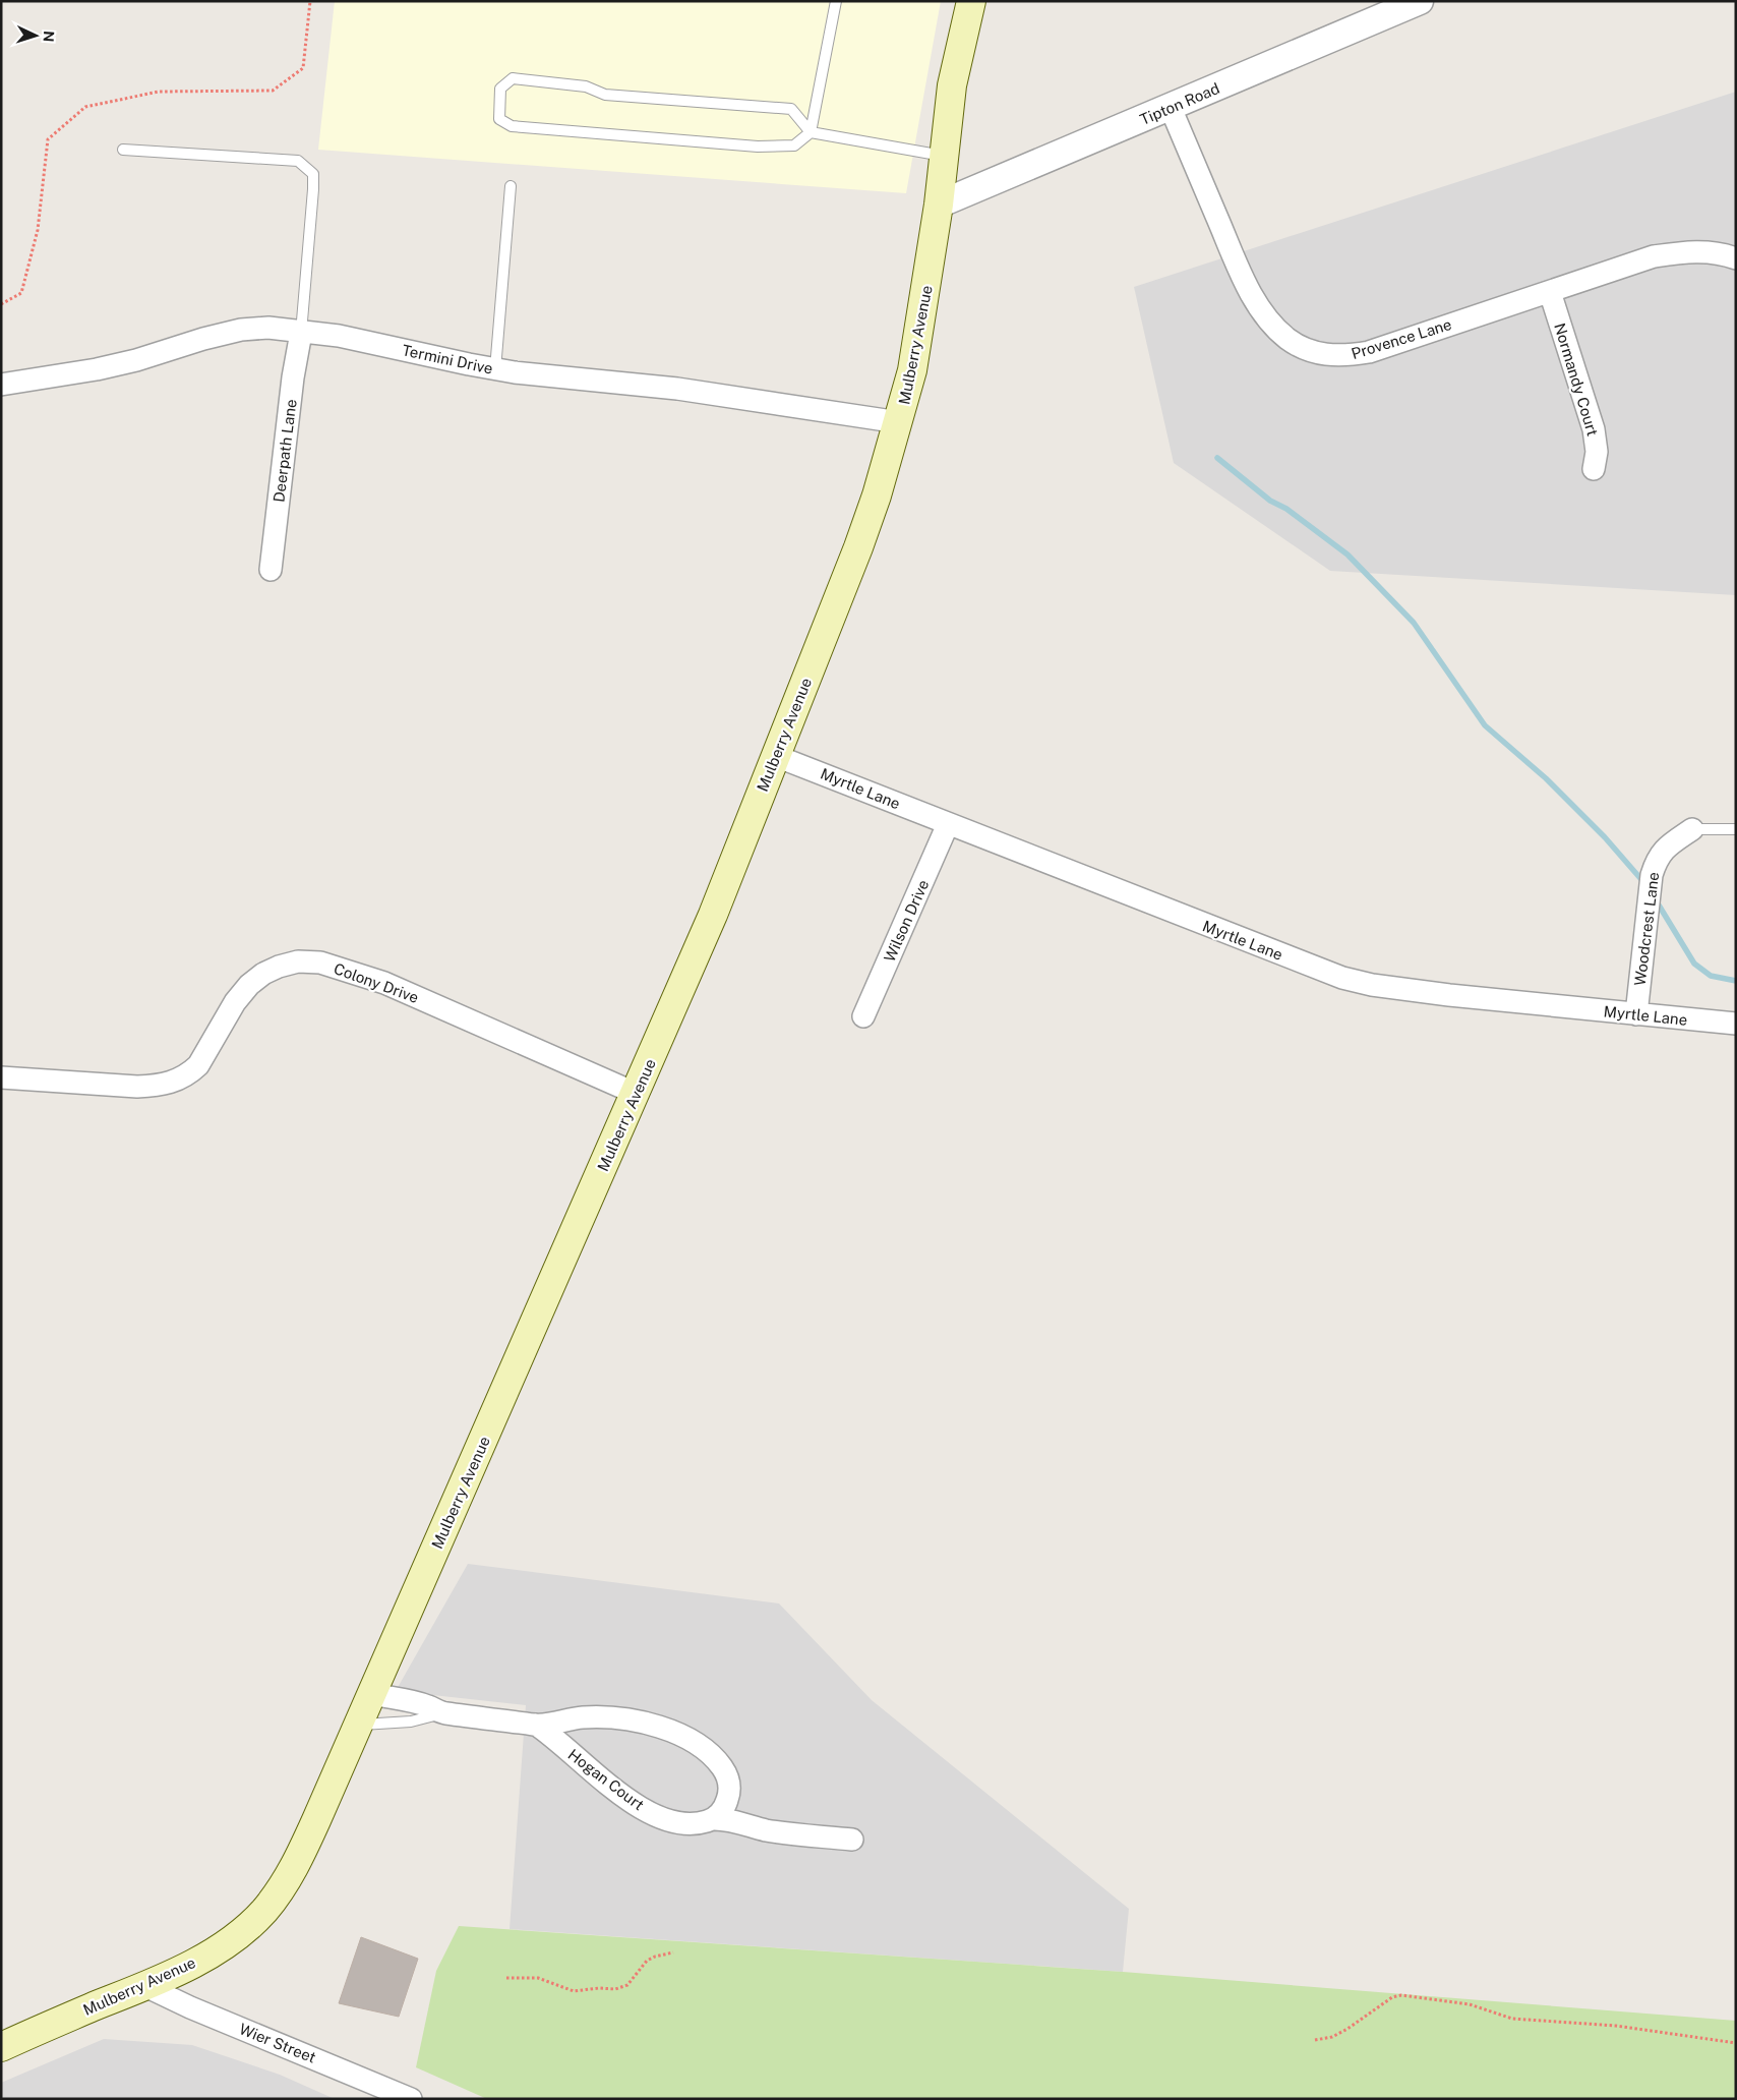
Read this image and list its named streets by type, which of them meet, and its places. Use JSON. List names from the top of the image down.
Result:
{
  "streets": {
    "main road": ["Mulberry Avenue"],
    "street": [
      "Tipton Road",
      "Provence Lane",
      "Termini Drive",
      "Normandy Court",
      "Deerpath Lane",
      "Myrtle Lane",
      "Wilson Drive",
      "Woodcrest Lane",
      "Colony Drive",
      "Hogan Court",
      "Wier Street"
    ]
  },
  "crossings": [
    ["Tipton Road", "Provence Lane"],
    ["Tipton Road", "Mulberry Avenue"],
    ["Provence Lane", "Normandy Court"],
    ["Mulberry Avenue", "Termini Drive"],
    ["Mulberry Avenue", "Myrtle Lane"],
    ["Mulberry Avenue", "Colony Drive"],
    ["Mulberry Avenue", "Wier Street"],
    ["Termini Drive", "Deerpath Lane"],
    ["Myrtle Lane", "Wilson Drive"],
    ["Myrtle Lane", "Woodcrest Lane"]
  ],
  "north": "right"
}
